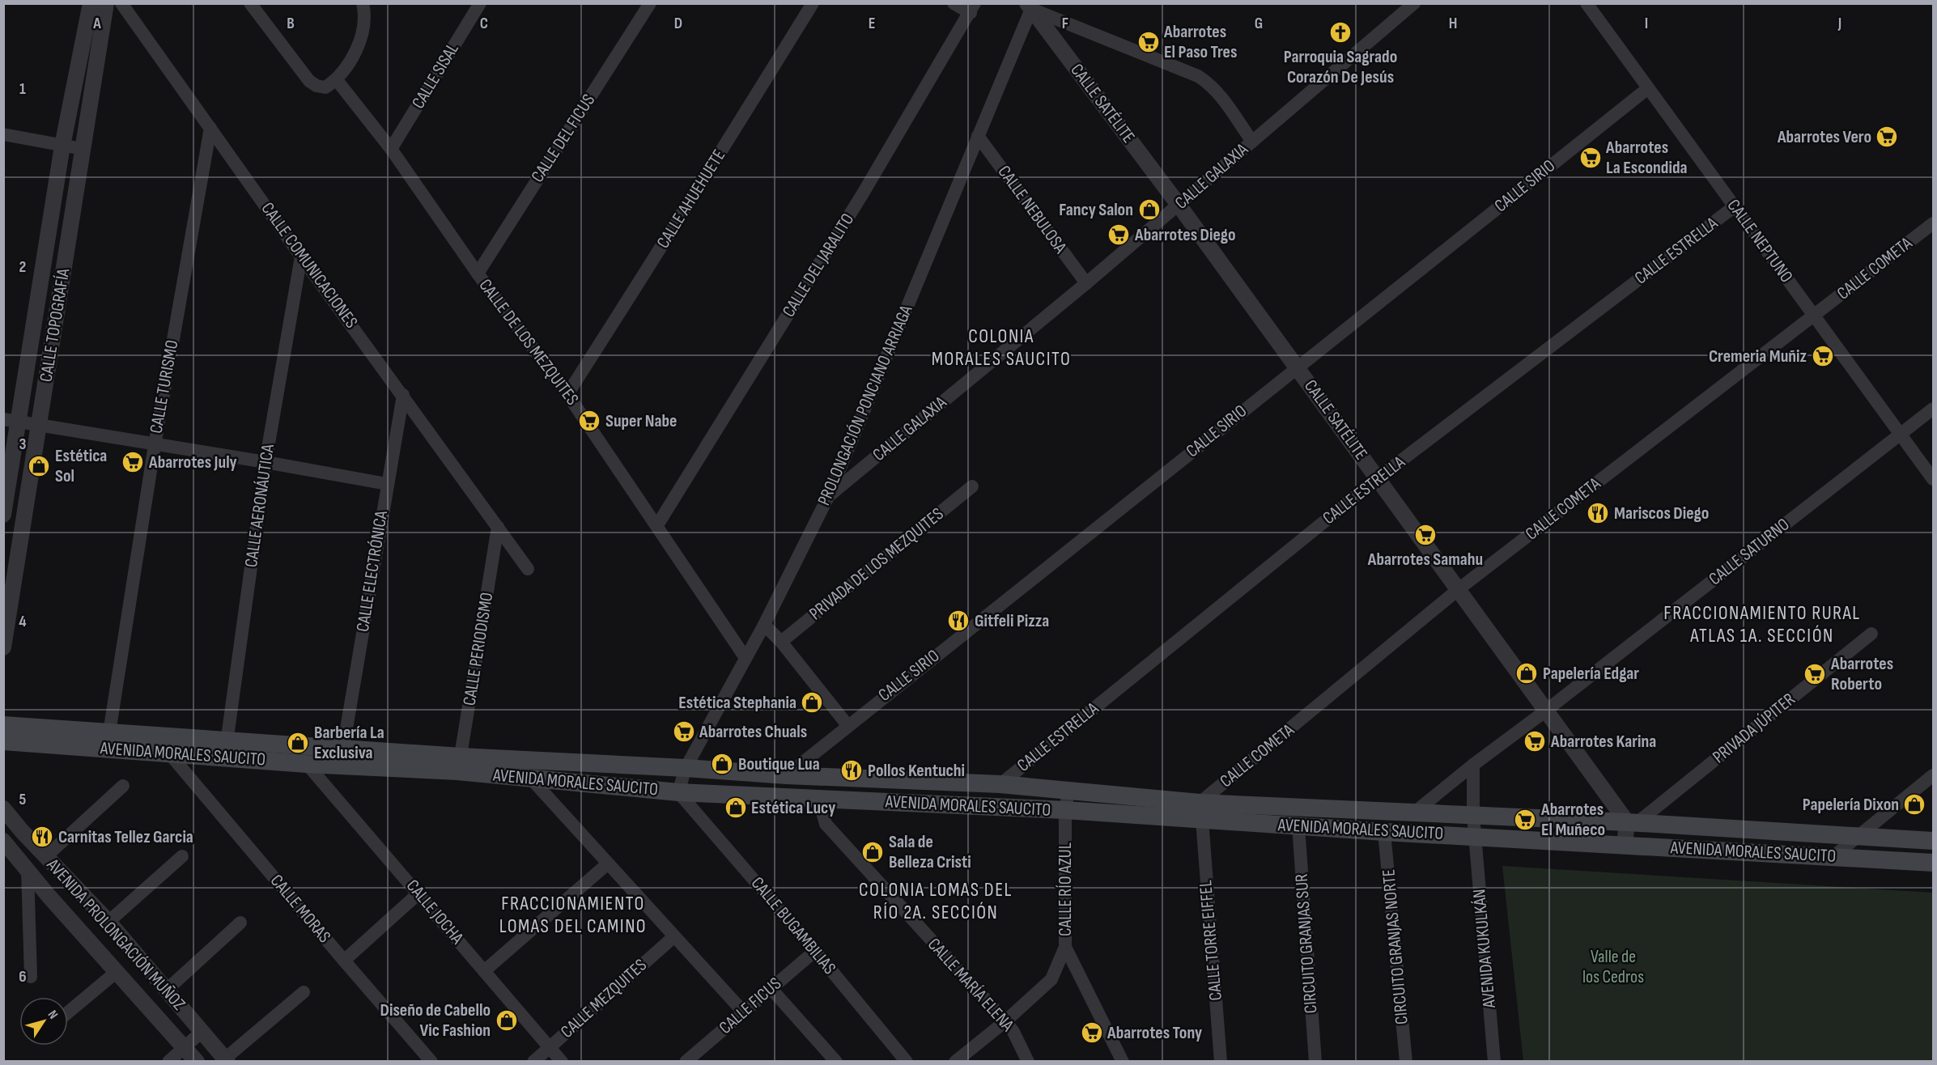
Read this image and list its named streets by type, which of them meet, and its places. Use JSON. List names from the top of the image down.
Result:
{
  "streets": {
    "main road": ["AVENIDA MORALES SAUCITO"],
    "street": [
      "CALLE SISAL",
      "CALLE SATÉLITE",
      "CALLE DEL FICUS",
      "CALLE GALAXIA",
      "CALLE SIRIO",
      "CALLE AHUEHUETE",
      "CALLE NEBULOSA",
      "CALLE NEPTUNO",
      "CALLE ESTRELLA",
      "CALLE COMUNICACIONES",
      "CALLE DEL JARALITO",
      "CALLE COMETA",
      "CALLE TOPOGRAFÍA",
      "CALLE DE LOS MEZQUITES",
      "CALLE TURISMO",
      "PROLONGACIÓN PONCIANO ARRIAGA",
      "CALLE AERONÁUTICA",
      "CALLE SATURNO",
      "PRIVADA DE LOS MEZQUITES",
      "CALLE ELECTRÓNICA",
      "CALLE PERIODISMO",
      "PRIVADA JÚPITER",
      "CALLE RÍO AZUL",
      "CALLE MORAS",
      "CALLE JOCHA",
      "CALLE BUGAMBILIAS",
      "AVENIDA PROLONGACIÓN MUÑOZ",
      "CALLE TORRE EIFFEL",
      "CIRCUITO GRANJAS SUR",
      "CIRCUITO GRANJAS NORTE",
      "AVENIDA KUKULKÁN",
      "CALLE MARÍA ELENA",
      "CALLE MEZQUITES",
      "CALLE FICUS"
    ]
  },
  "crossings": [
    ["CALLE SISAL", "CALLE DE LOS MEZQUITES"],
    ["CALLE SATÉLITE", "CALLE GALAXIA"],
    ["CALLE SATÉLITE", "CALLE SIRIO"],
    ["CALLE SATÉLITE", "CALLE ESTRELLA"],
    ["CALLE SATÉLITE", "CALLE COMETA"],
    ["CALLE SATÉLITE", "PROLONGACIÓN PONCIANO ARRIAGA"],
    ["CALLE SATÉLITE", "CALLE SATURNO"],
    ["CALLE SATÉLITE", "PRIVADA JÚPITER"],
    ["CALLE SATÉLITE", "AVENIDA MORALES SAUCITO"],
    ["CALLE DEL FICUS", "CALLE DE LOS MEZQUITES"],
    ["CALLE GALAXIA", "CALLE NEBULOSA"],
    ["CALLE GALAXIA", "PROLONGACIÓN PONCIANO ARRIAGA"],
    ["CALLE SIRIO", "CALLE NEPTUNO"],
    ["CALLE SIRIO", "AVENIDA MORALES SAUCITO"],
    ["CALLE AHUEHUETE", "CALLE DE LOS MEZQUITES"],
    ["CALLE NEBULOSA", "PROLONGACIÓN PONCIANO ARRIAGA"],
    ["CALLE NEPTUNO", "CALLE ESTRELLA"],
    ["CALLE NEPTUNO", "CALLE COMETA"],
    ["CALLE NEPTUNO", "CALLE SATURNO"],
    ["CALLE ESTRELLA", "AVENIDA MORALES SAUCITO"],
    ["CALLE COMUNICACIONES", "CALLE TURISMO"],
    ["CALLE COMUNICACIONES", "CALLE AERONÁUTICA"],
    ["CALLE COMUNICACIONES", "CALLE ELECTRÓNICA"],
    ["CALLE COMUNICACIONES", "CALLE PERIODISMO"],
    ["CALLE DEL JARALITO", "CALLE DE LOS MEZQUITES"],
    ["CALLE COMETA", "AVENIDA MORALES SAUCITO"],
    ["CALLE COMETA", "CALLE TORRE EIFFEL"],
    ["CALLE DE LOS MEZQUITES", "PROLONGACIÓN PONCIANO ARRIAGA"],
    ["CALLE TURISMO", "AVENIDA MORALES SAUCITO"],
    ["PROLONGACIÓN PONCIANO ARRIAGA", "AVENIDA MORALES SAUCITO"],
    ["PROLONGACIÓN PONCIANO ARRIAGA", "CALLE BUGAMBILIAS"],
    ["CALLE AERONÁUTICA", "AVENIDA MORALES SAUCITO"],
    ["CALLE SATURNO", "AVENIDA MORALES SAUCITO"],
    ["CALLE ELECTRÓNICA", "AVENIDA MORALES SAUCITO"],
    ["CALLE PERIODISMO", "AVENIDA MORALES SAUCITO"],
    ["PRIVADA JÚPITER", "AVENIDA MORALES SAUCITO"],
    ["AVENIDA MORALES SAUCITO", "CALLE RÍO AZUL"],
    ["AVENIDA MORALES SAUCITO", "CALLE MORAS"],
    ["AVENIDA MORALES SAUCITO", "CALLE JOCHA"],
    ["AVENIDA MORALES SAUCITO", "CALLE BUGAMBILIAS"],
    ["AVENIDA MORALES SAUCITO", "CALLE TORRE EIFFEL"],
    ["AVENIDA MORALES SAUCITO", "CIRCUITO GRANJAS SUR"],
    ["AVENIDA MORALES SAUCITO", "CIRCUITO GRANJAS NORTE"],
    ["AVENIDA MORALES SAUCITO", "AVENIDA KUKULKÁN"],
    ["AVENIDA MORALES SAUCITO", "CALLE MARÍA ELENA"],
    ["CALLE JOCHA", "CALLE MEZQUITES"],
    ["CALLE BUGAMBILIAS", "CALLE FICUS"]
  ],
  "districts": [
    "COLONIA MORALES SAUCITO",
    "FRACCIONAMIENTO RURAL ATLAS 1A. SECCIÓN",
    "COLONIA LOMAS DEL RÍO 2A. SECCIÓN",
    "FRACCIONAMIENTO LOMAS DEL CAMINO"
  ],
  "parks": ["Valle de los Cedros"],
  "places": {
    "church": ["Parroquia Sagrado Corazón De Jesús"],
    "supermarket": [
      "Abarrotes El Paso Tres",
      "Abarrotes Vero",
      "Abarrotes La Escondida",
      "Abarrotes Diego",
      "Cremeria Muñiz",
      "Super Nabe",
      "Abarrotes July",
      "Abarrotes Samahu",
      "Abarrotes Roberto",
      "Abarrotes Chuals",
      "Abarrotes Karina",
      "Abarrotes El Muñeco",
      "Abarrotes Tony"
    ],
    "shop": [
      "Fancy Salon",
      "Estética Sol",
      "Papelería Edgar",
      "Estética Stephania",
      "Barbería La Exclusiva",
      "Boutique Lua",
      "Papelería Dixon",
      "Estética Lucy",
      "Sala de Belleza Cristi",
      "Diseño de Cabello Vic Fashion"
    ],
    "restaurant": [
      "Mariscos Diego",
      "Gitfeli Pizza",
      "Pollos Kentuchi",
      "Carnitas Tellez Garcia"
    ]
  },
  "north": "top right",
  "grid": {
    "columns": [
      "A",
      "B",
      "C",
      "D",
      "E",
      "F",
      "G",
      "H",
      "I",
      "J"
    ],
    "rows": [
      "1",
      "2",
      "3",
      "4",
      "5",
      "6"
    ]
  }
}
